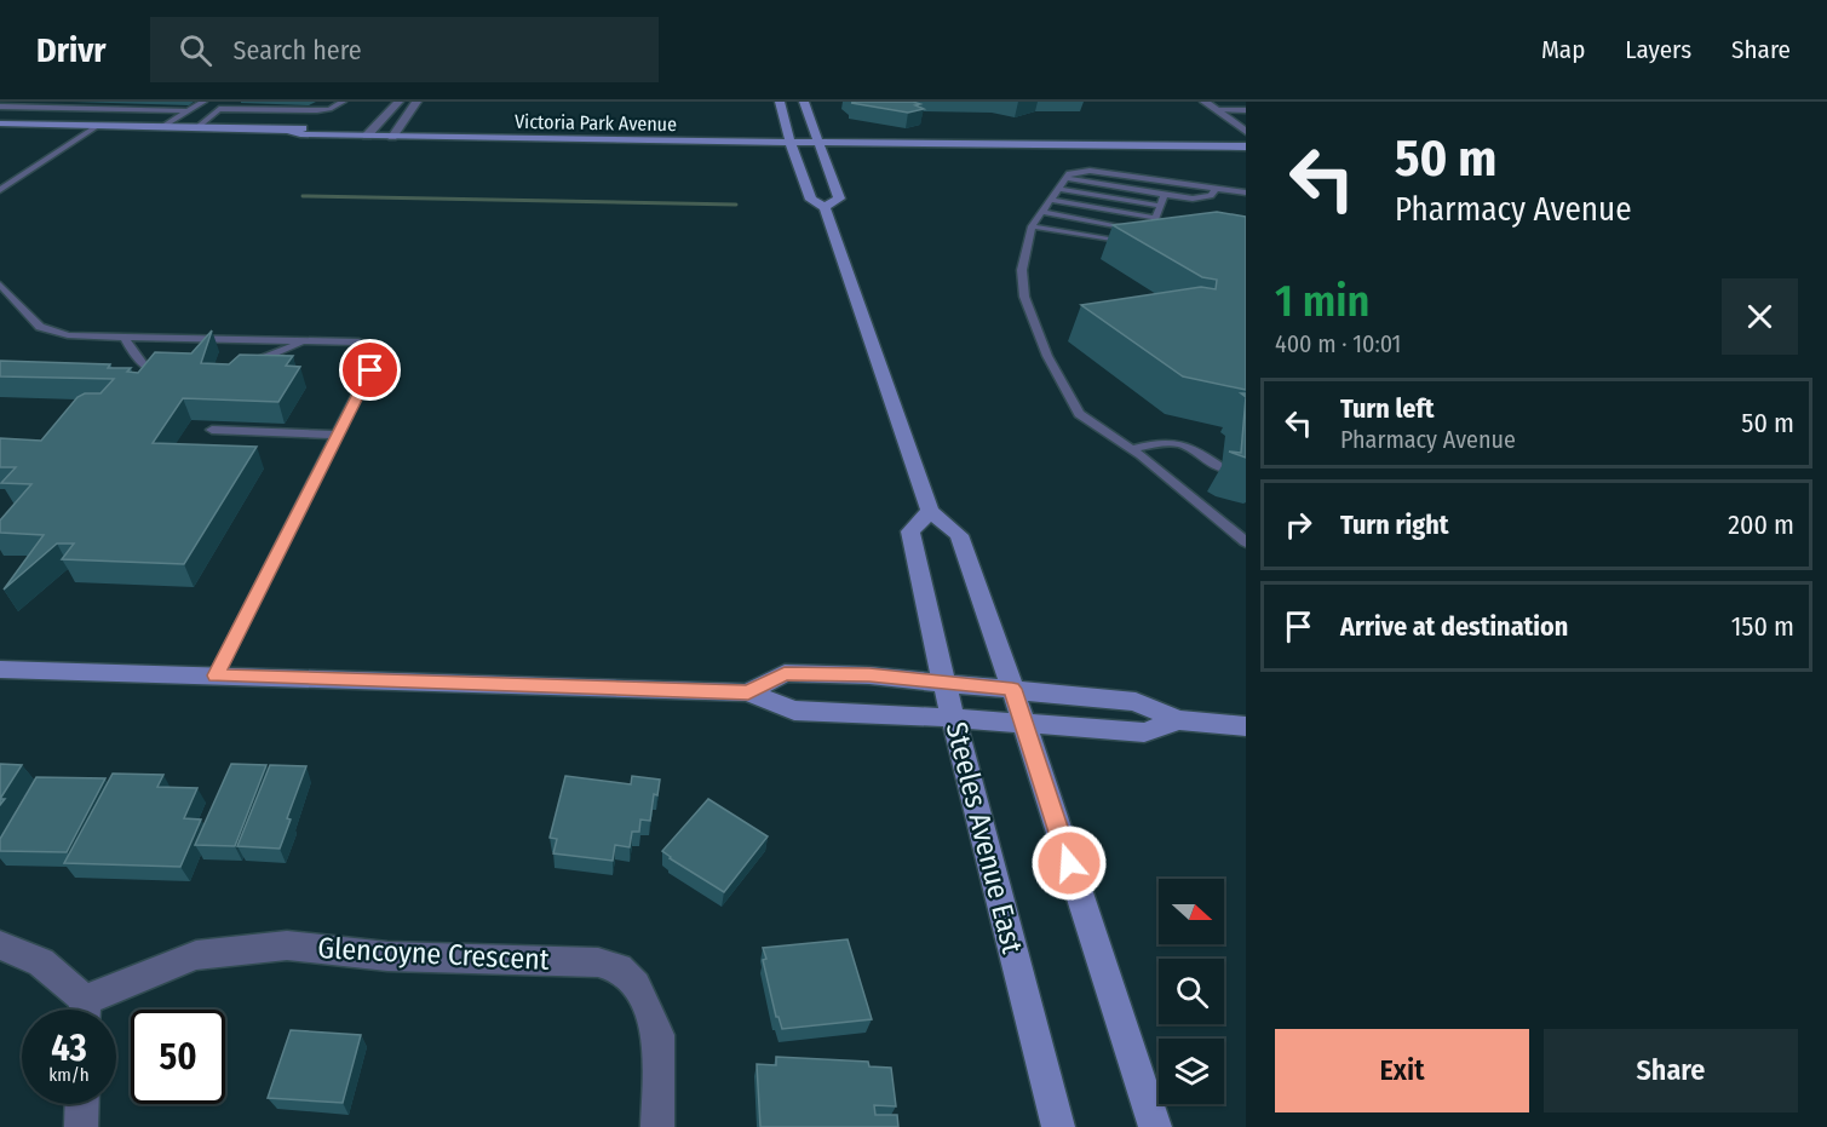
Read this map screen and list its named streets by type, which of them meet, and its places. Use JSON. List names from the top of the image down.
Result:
{
  "streets": {
    "main road": ["Victoria Park Avenue", "Steeles Avenue East"],
    "street": ["Glencoyne Crescent"]
  },
  "north": "right",
  "page": {
    "header": "Drivr",
    "search": "Search here",
    "nav": ["Map", "Layers", "Share"],
    "turn": ["50 m", "Pharmacy Avenue"],
    "heading": ["1 min", "400 m · 10:01"],
    "list": [
      {
        "name": "Turn left",
        "note": "Pharmacy Avenue",
        "value": "50 m"
      },
      {
        "name": "Turn right",
        "value": "200 m"
      },
      {
        "name": "Arrive at destination",
        "value": "150 m"
      }
    ],
    "speed": "43 km/h",
    "limit": "50",
    "buttons": ["Exit", "Share"]
  }
}
